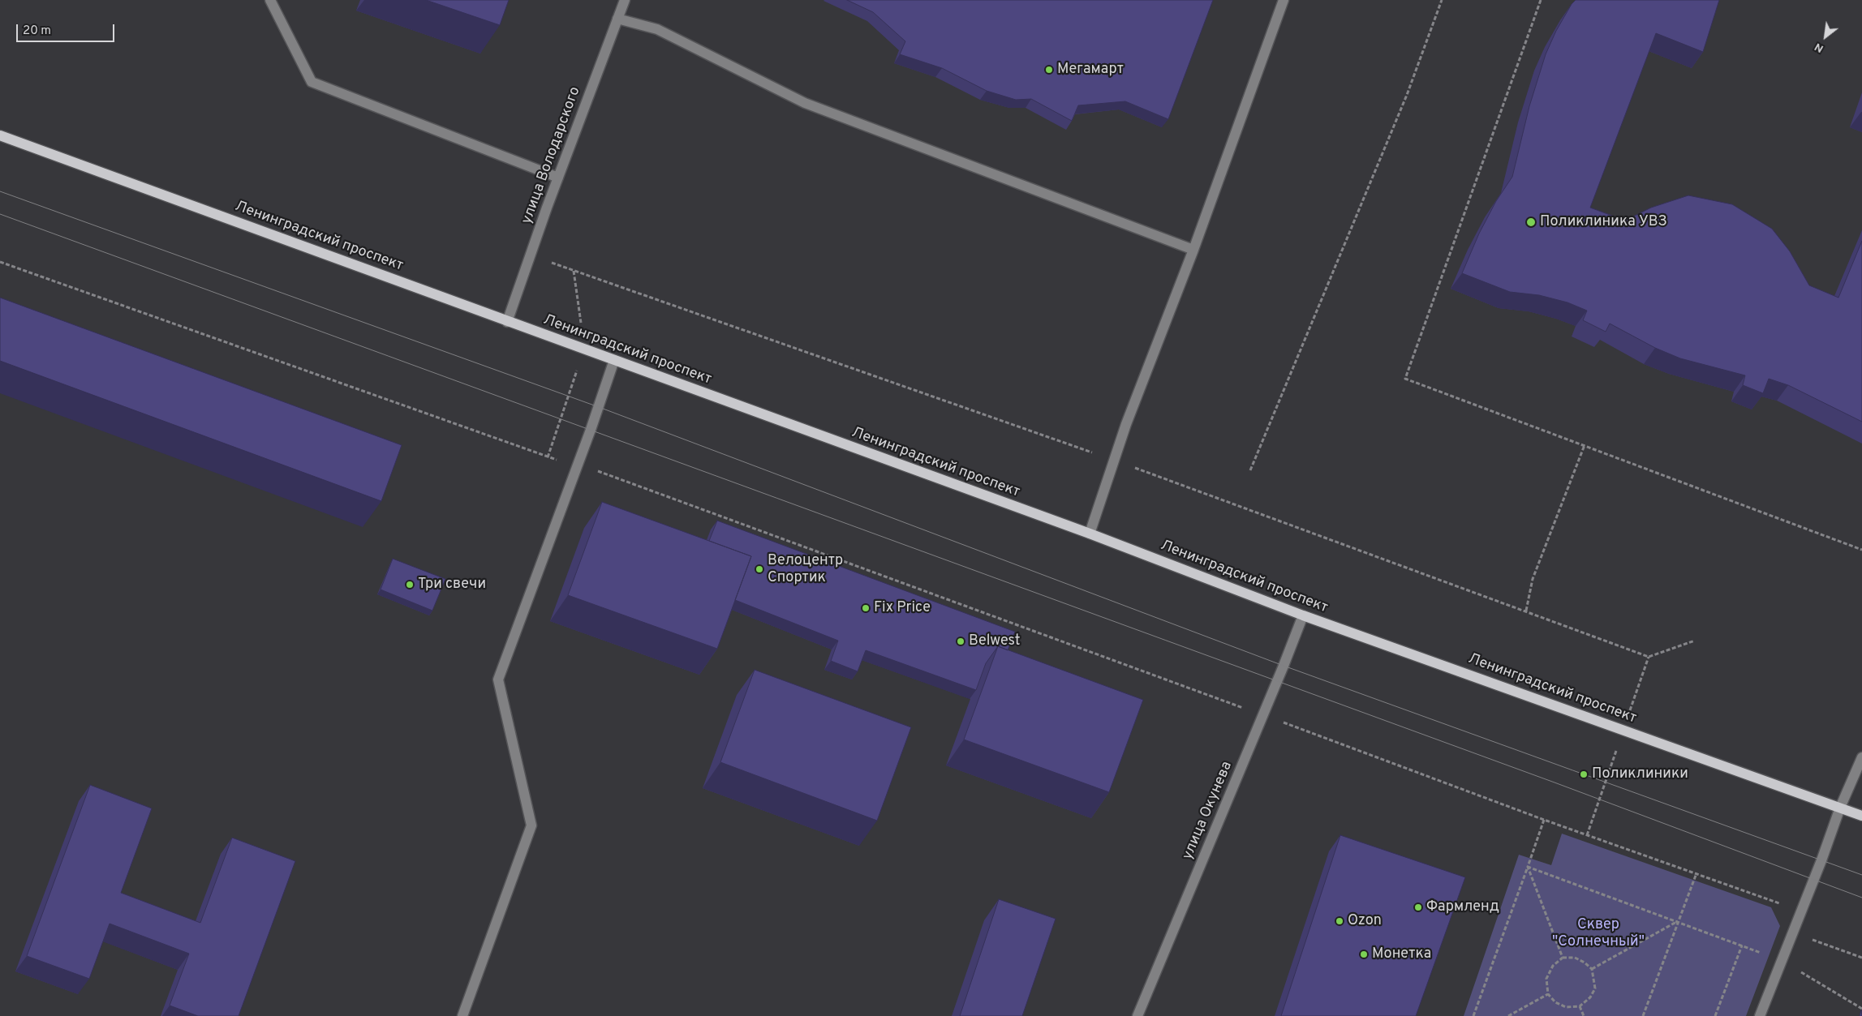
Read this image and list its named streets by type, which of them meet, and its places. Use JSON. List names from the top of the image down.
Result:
{
  "streets": {
    "main road": ["Ленинградский проспект"],
    "street": ["улица Володарского", "улица Окунева"]
  },
  "crossings": [
    ["улица Володарского", "Ленинградский проспект"],
    ["Ленинградский проспект", "улица Окунева"]
  ],
  "parks": ["Сквер \"Солнечный\""],
  "places": [
    "Мегамарт",
    "Поликлиника УВЗ",
    "Велоцентр Спортик",
    "Три свечи",
    "Fix Price",
    "Belwest",
    "Поликлиники",
    "Фармленд",
    "Ozon",
    "Монетка"
  ],
  "scale_bar": "20 m",
  "north": "bottom left"
}
